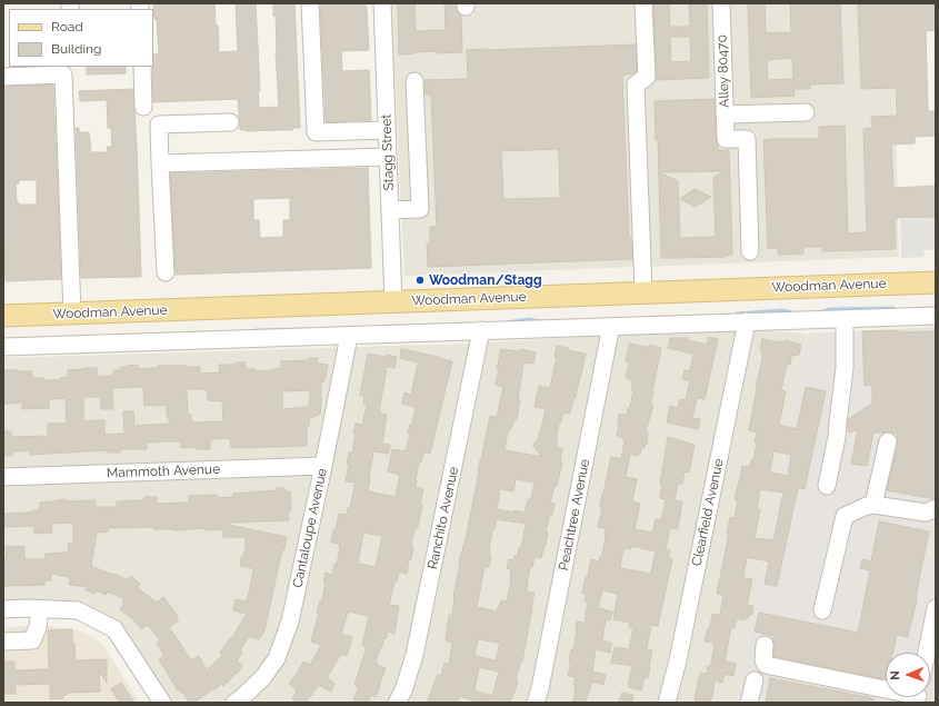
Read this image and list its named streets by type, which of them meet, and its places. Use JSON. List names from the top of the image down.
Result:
{
  "streets": {
    "main road": ["Woodman Avenue"],
    "street": [
      "Alley 80470",
      "Stagg Street",
      "Mammoth Avenue",
      "Clearfield Avenue",
      "Peachtree Avenue",
      "Ranchito Avenue",
      "Cantaloupe Avenue"
    ]
  },
  "crossings": [
    ["Stagg Street", "Woodman Avenue"],
    ["Mammoth Avenue", "Cantaloupe Avenue"]
  ],
  "places": ["Woodman/Stagg"],
  "legend": ["Road", "Building"],
  "north": "left"
}
